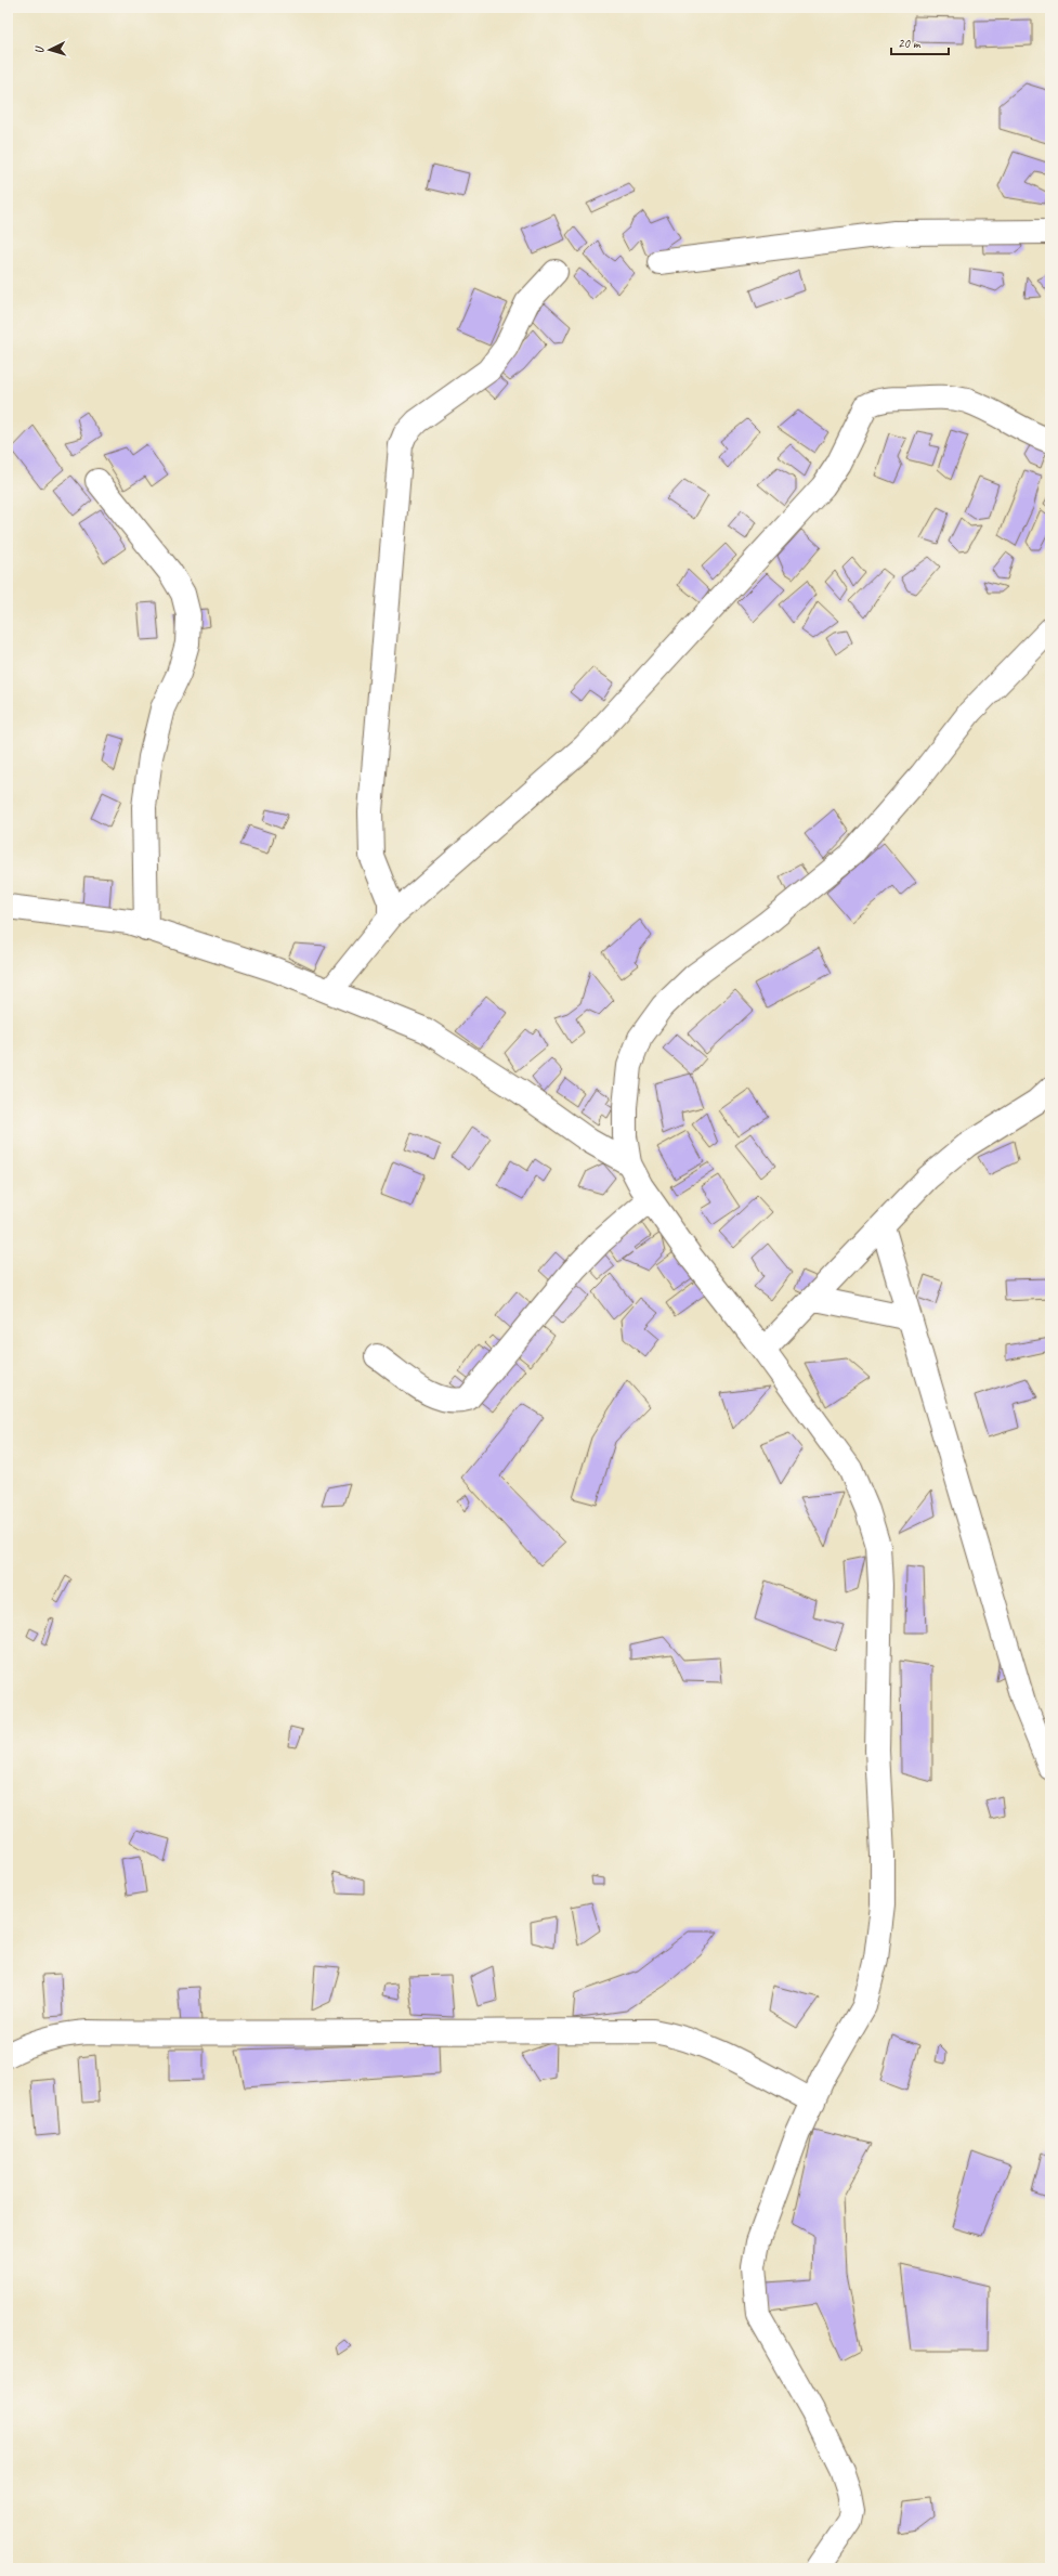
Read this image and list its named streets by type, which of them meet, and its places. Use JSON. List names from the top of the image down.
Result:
{
  "scale_bar": "20 m",
  "north": "left"
}
